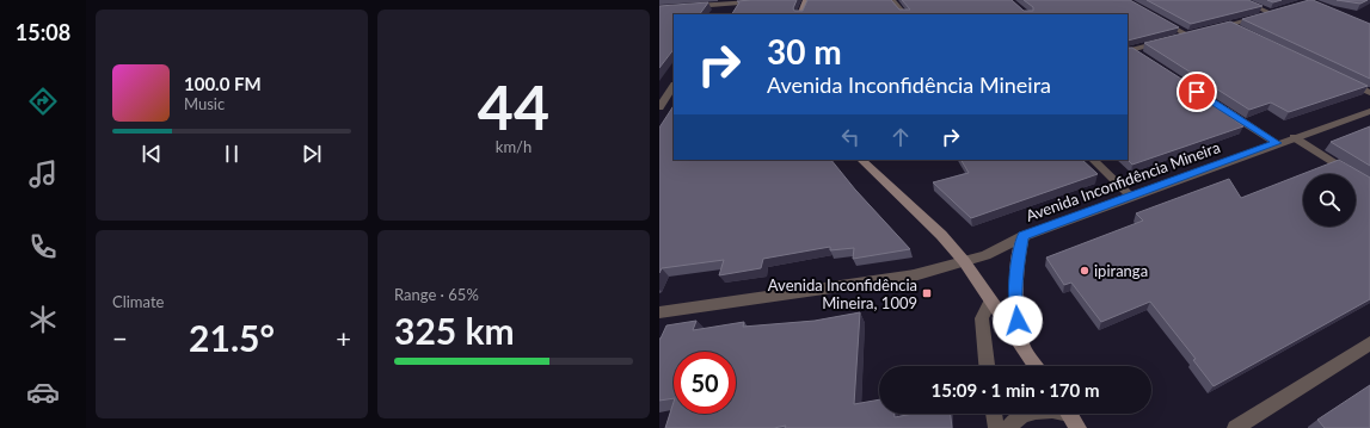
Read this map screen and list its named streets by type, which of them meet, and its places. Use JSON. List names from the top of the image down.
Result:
{
  "streets": {
    "street": ["Avenida Inconfidência Mineira"]
  },
  "places": {
    "other": ["ipiranga"],
    "transit": ["Avenida Inconfidência Mineira, 1009"]
  },
  "page": {
    "tabs": "15:08",
    "tile": [
      ["44", "km/h"],
      "Climate",
      ["Range · 65%", "325 km"]
    ],
    "turn": ["30 m", "Avenida Inconfidência Mineira"],
    "song": ["100.0 FM", "Music"],
    "heat": ["−", "21.5°", "+"],
    "limit": "50",
    "trip": "15:09 · 1 min · 170 m"
  }
}
